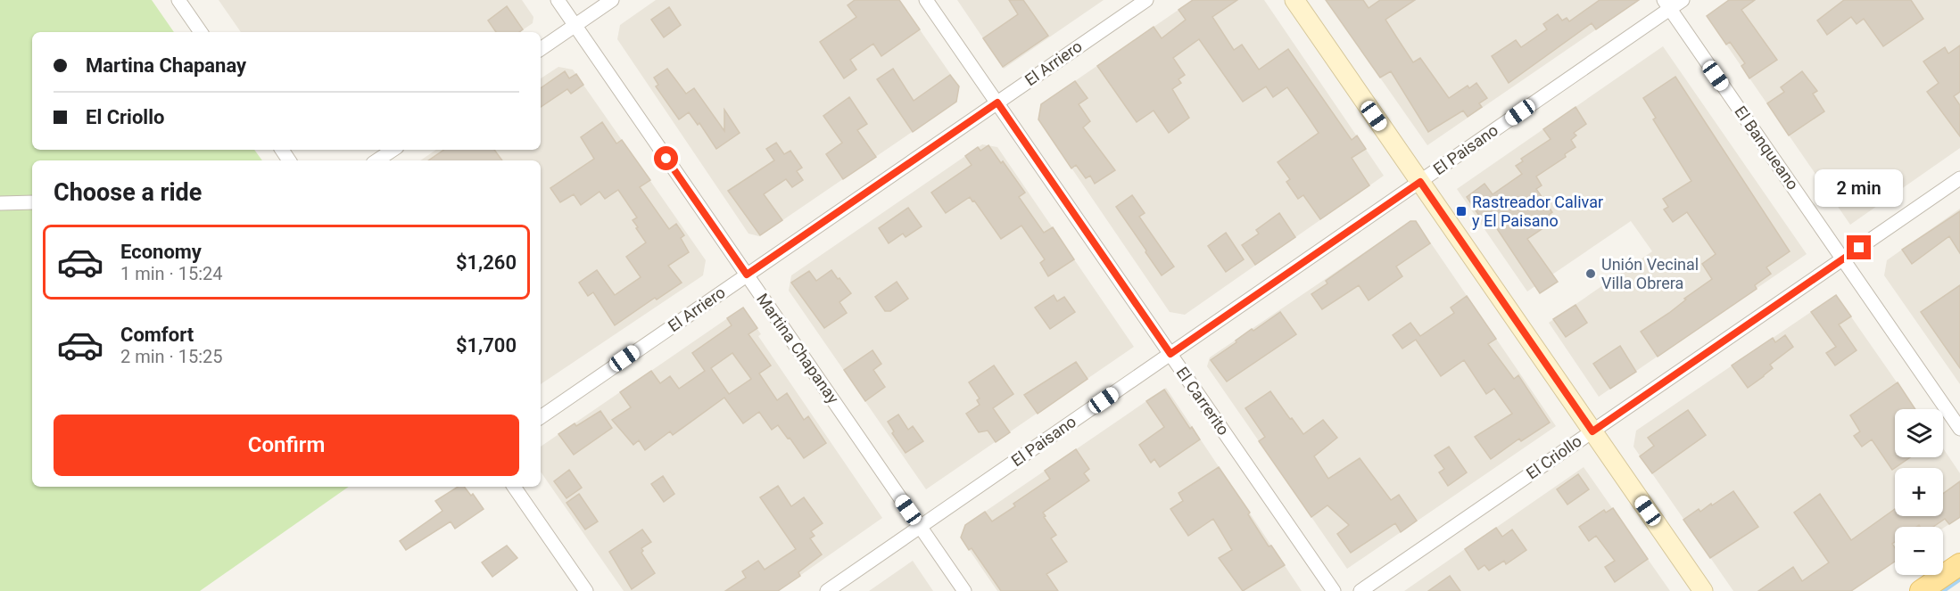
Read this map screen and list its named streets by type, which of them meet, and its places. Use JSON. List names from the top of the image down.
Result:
{
  "streets": {
    "street": [
      "El Arriero",
      "El Banqueano",
      "El Paisano",
      "Martina Chapanay",
      "El Carrerito",
      "El Criollo"
    ]
  },
  "crossings": [
    ["El Arriero", "Martina Chapanay"],
    ["El Arriero", "El Carrerito"],
    ["El Banqueano", "El Paisano"],
    ["El Banqueano", "El Criollo"],
    ["El Paisano", "Martina Chapanay"],
    ["El Paisano", "El Carrerito"]
  ],
  "places": {
    "transit": ["Rastreador Calivar y El Paisano"],
    "other": ["Unión Vecinal Villa Obrera"]
  },
  "page": {
    "banner": ["Martina Chapanay", "El Criollo"],
    "heading": "Choose a ride",
    "bubble": "2 min",
    "list": [
      {
        "name": "Economy",
        "note": "1 min · 15:24",
        "value": "$1,260"
      },
      {
        "name": "Comfort",
        "note": "2 min · 15:25",
        "value": "$1,700"
      }
    ],
    "buttons": "Confirm",
    "map_buttons": ["+", "−"]
  }
}
